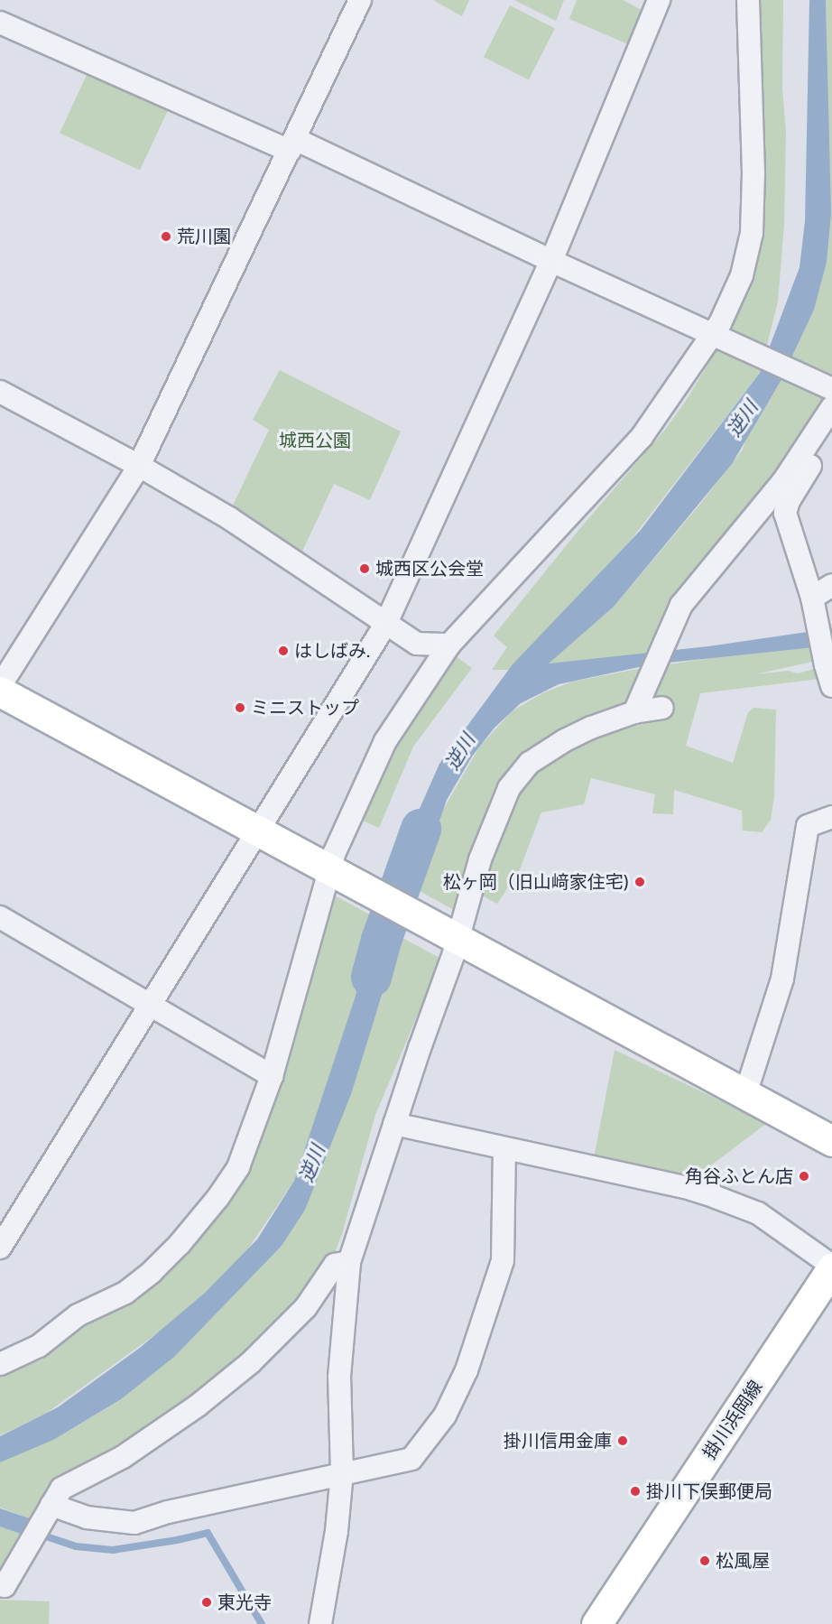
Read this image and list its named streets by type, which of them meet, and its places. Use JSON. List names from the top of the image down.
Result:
{
  "streets": {
    "street": ["掛川浜岡線"]
  },
  "water": ["逆川"],
  "parks": ["城西公園"],
  "places": [
    "荒川園",
    "城西区公会堂",
    "はしばみ.",
    "ミニストップ",
    "松ヶ岡（旧山﨑家住宅)",
    "角谷ふとん店",
    "掛川信用金庫",
    "掛川下俣郵便局",
    "松風屋",
    "東光寺"
  ]
}
